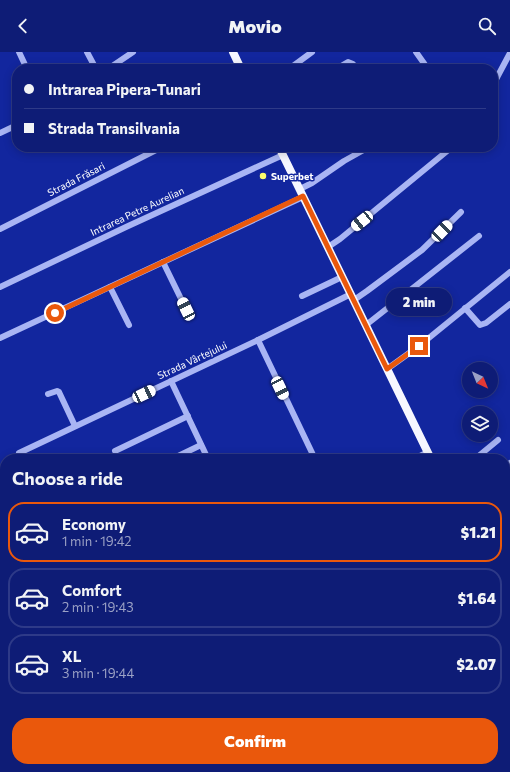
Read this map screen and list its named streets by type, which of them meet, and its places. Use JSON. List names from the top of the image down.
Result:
{
  "streets": {
    "street": ["Strada Frăsari", "Intrarea Petre Aurelian", "Strada Vârtejului"]
  },
  "places": ["Superbet"],
  "north": "bottom right",
  "page": {
    "header": "Movio",
    "banner": ["Intrarea Pipera-Tunari", "Strada Transilvania"],
    "bubble": "2 min",
    "heading": "Choose a ride",
    "list": [
      {
        "name": "Economy",
        "note": "1 min · 19:42",
        "value": "$1.21"
      },
      {
        "name": "Comfort",
        "note": "2 min · 19:43",
        "value": "$1.64"
      },
      {
        "name": "XL",
        "note": "3 min · 19:44",
        "value": "$2.07"
      }
    ],
    "buttons": "Confirm"
  }
}
